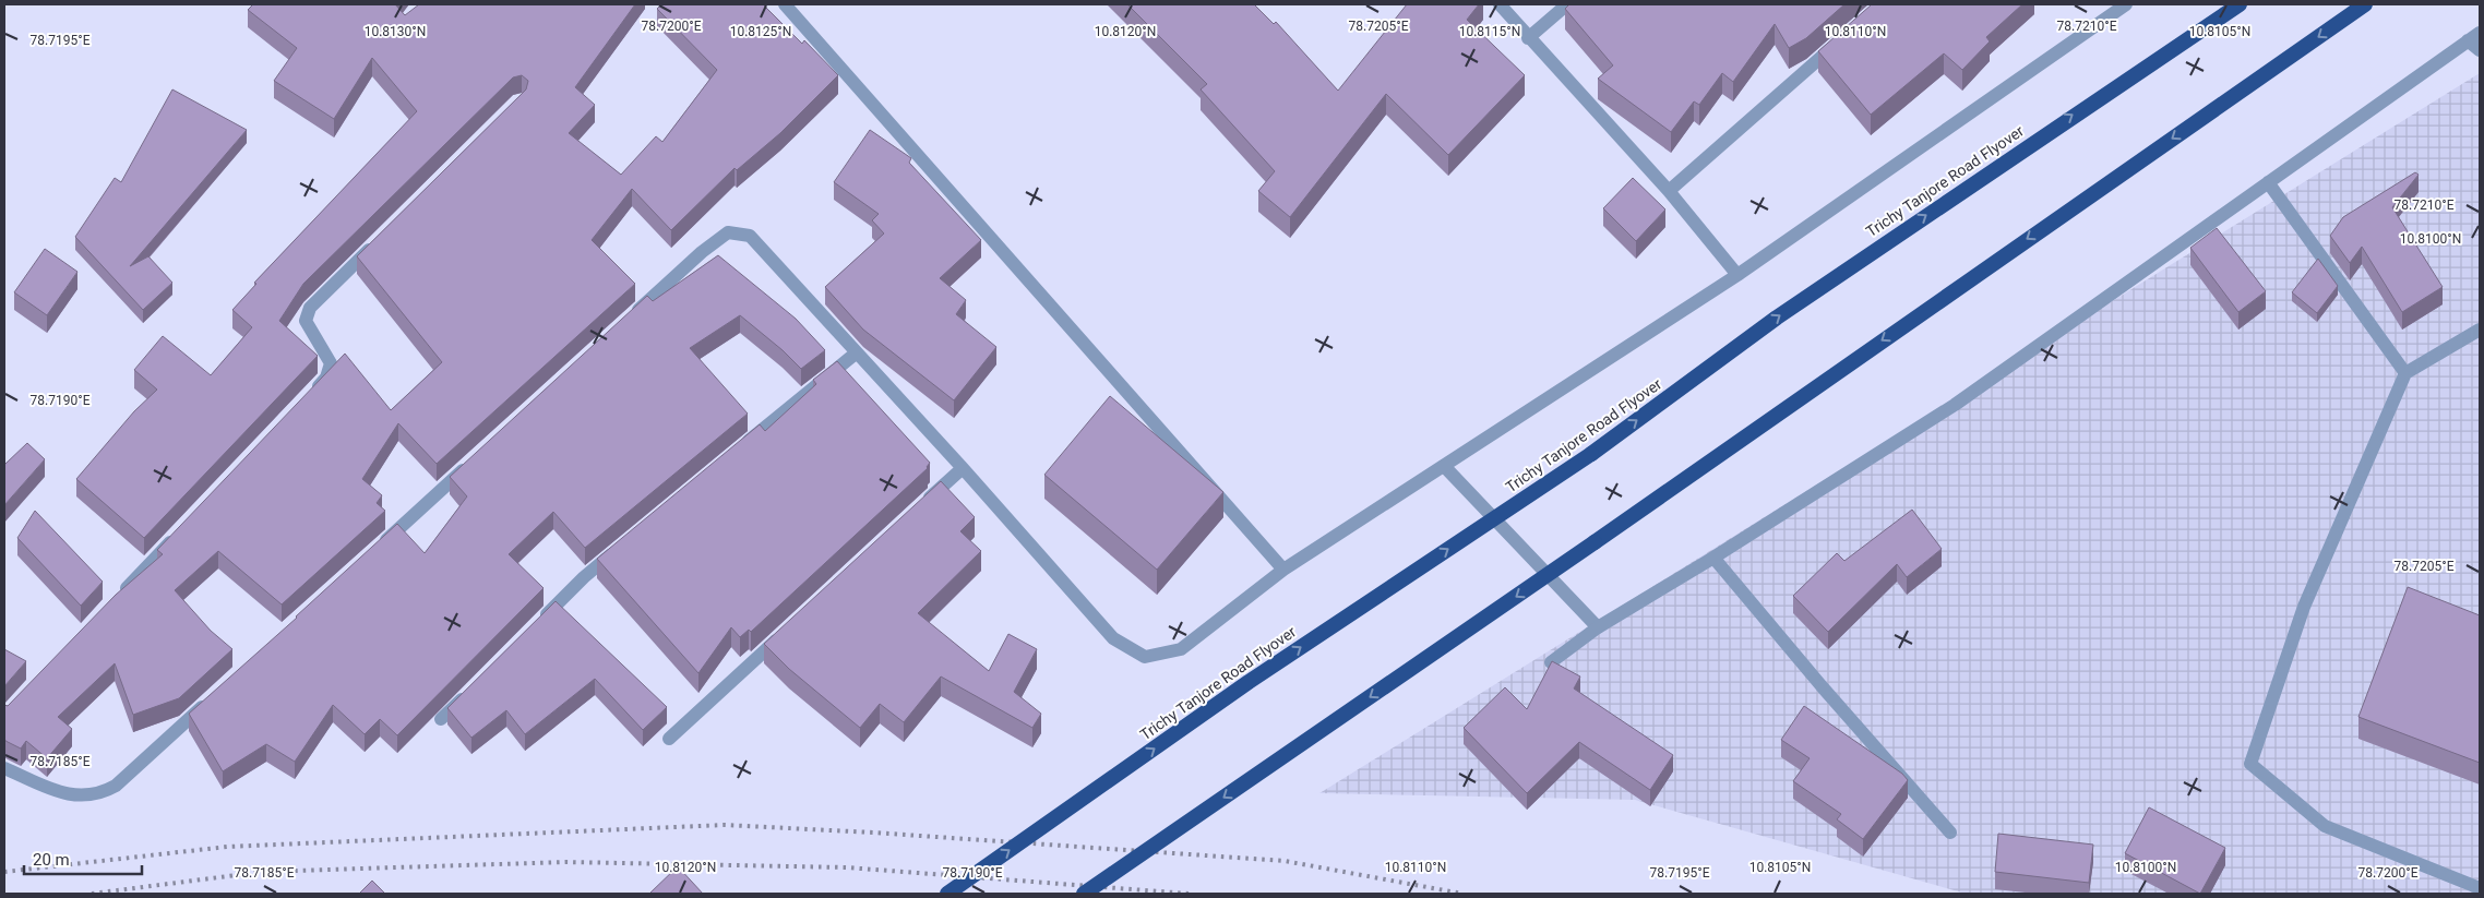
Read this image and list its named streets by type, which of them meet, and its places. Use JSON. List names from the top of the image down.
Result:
{
  "streets": {
    "highway": ["Trichy Tanjore Road Flyover"]
  },
  "scale_bar": "20 m",
  "coordinates": [
    "78.7210°E",
    "78.7200°E",
    "78.7205°E",
    "10.8130°N",
    "10.8125°N",
    "10.8120°N",
    "10.8115°N",
    "10.8110°N",
    "10.8105°N",
    "78.7195°E",
    "10.8100°N",
    "78.7190°E",
    "78.7185°E"
  ]
}
